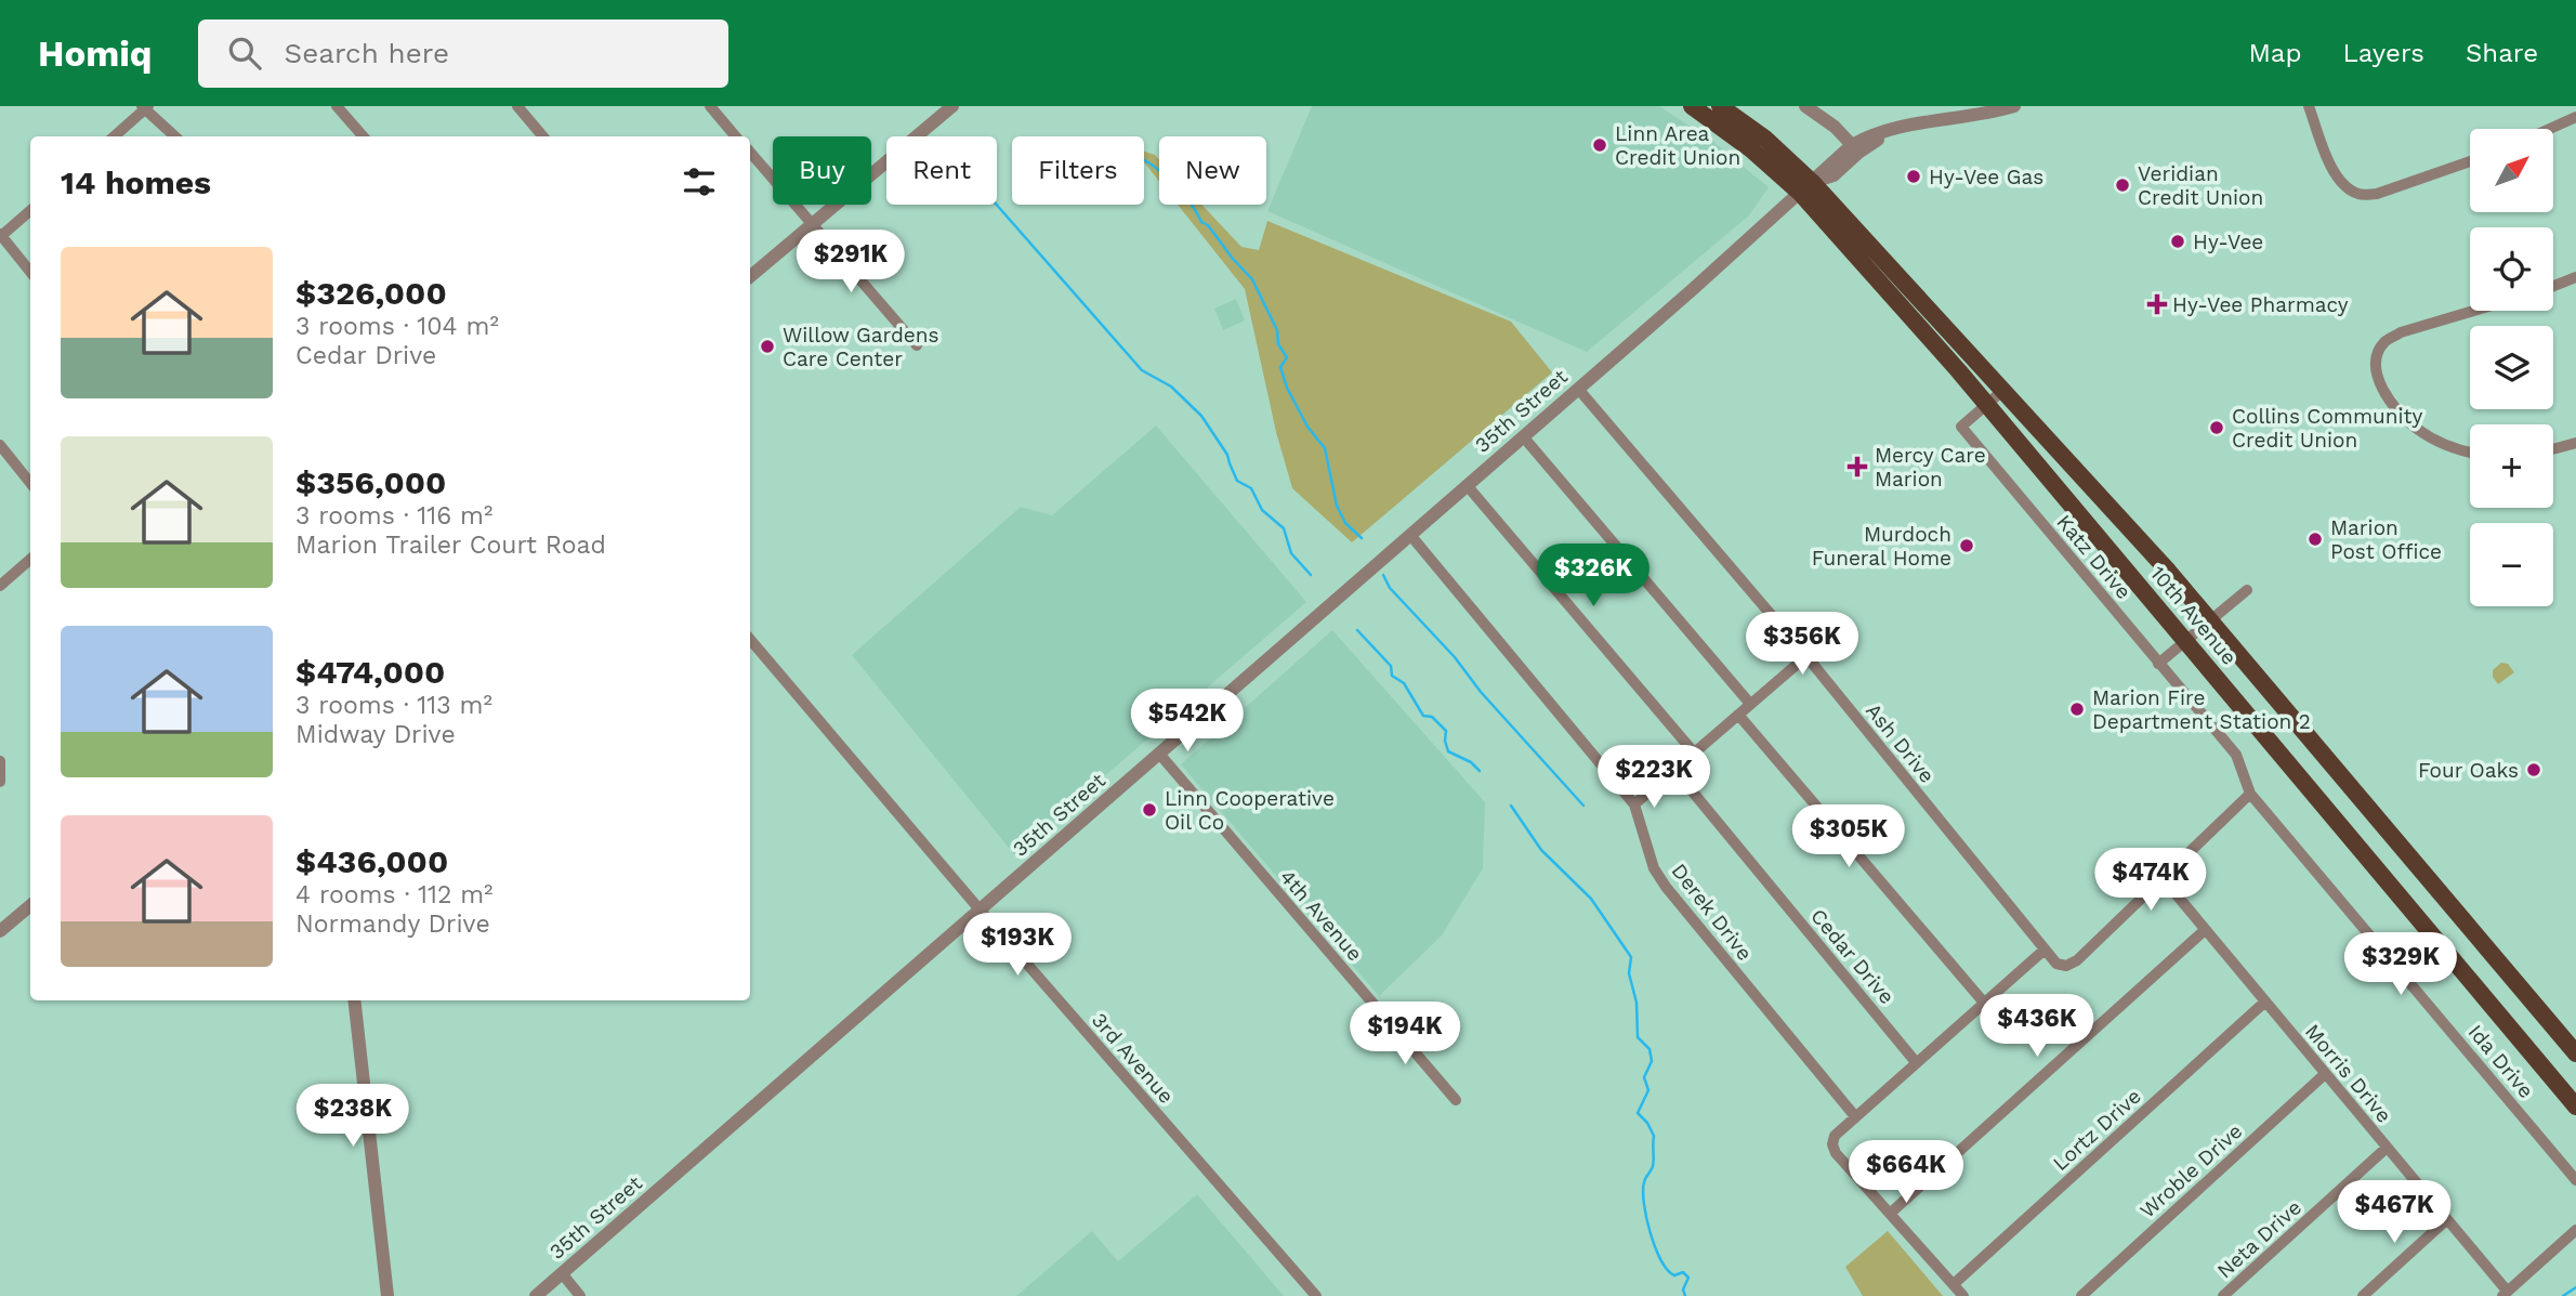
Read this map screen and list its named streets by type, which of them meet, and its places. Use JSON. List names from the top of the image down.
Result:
{
  "streets": {
    "main road": ["10th Avenue"],
    "street": [
      "35th Street",
      "Katz Drive",
      "Ash Drive",
      "Derek Drive",
      "4th Avenue",
      "Cedar Drive",
      "3rd Avenue",
      "Ida Drive",
      "Morris Drive",
      "Lortz Drive",
      "Wroble Drive",
      "Neta Drive"
    ]
  },
  "crossings": [
    ["35th Street", "10th Avenue"],
    ["35th Street", "Ash Drive"],
    ["35th Street", "Derek Drive"],
    ["35th Street", "4th Avenue"],
    ["35th Street", "3rd Avenue"],
    ["Katz Drive", "10th Avenue"],
    ["Morris Drive", "Lortz Drive"],
    ["Morris Drive", "Wroble Drive"],
    ["Morris Drive", "Neta Drive"]
  ],
  "places": {
    "other": [
      "Linn Area Credit Union",
      "Hy-Vee Gas",
      "Veridian Credit Union",
      "Hy-Vee",
      "Willow Gardens Care Center",
      "Collins Community Credit Union",
      "Marion Post Office",
      "Murdoch Funeral Home",
      "Marion Fire Department Station 2",
      "Four Oaks",
      "Linn Cooperative Oil Co"
    ],
    "health": ["Hy-Vee Pharmacy", "Mercy Care Marion"]
  },
  "north": "top right",
  "page": {
    "header": "Homiq",
    "search": "Search here",
    "nav": ["Map", "Layers", "Share"],
    "map_buttons": ["+", "−"],
    "chip": [
      "Buy",
      "Rent",
      "Filters",
      "New"
    ],
    "heading": "14 homes",
    "list": [
      {
        "name": "$326,000",
        "note": "3 rooms · 104 m² · Cedar Drive"
      },
      {
        "name": "$356,000",
        "note": "3 rooms · 116 m² · Marion Trailer Court Road"
      },
      {
        "name": "$474,000",
        "note": "3 rooms · 113 m² · Midway Drive"
      },
      {
        "name": "$436,000",
        "note": "4 rooms · 112 m² · Normandy Drive"
      }
    ],
    "price": [
      "$291K",
      "$326K",
      "$356K",
      "$542K",
      "$223K",
      "$305K",
      "$474K",
      "$193K",
      "$329K",
      "$436K",
      "$194K",
      "$238K",
      "$664K",
      "$467K"
    ]
  }
}
